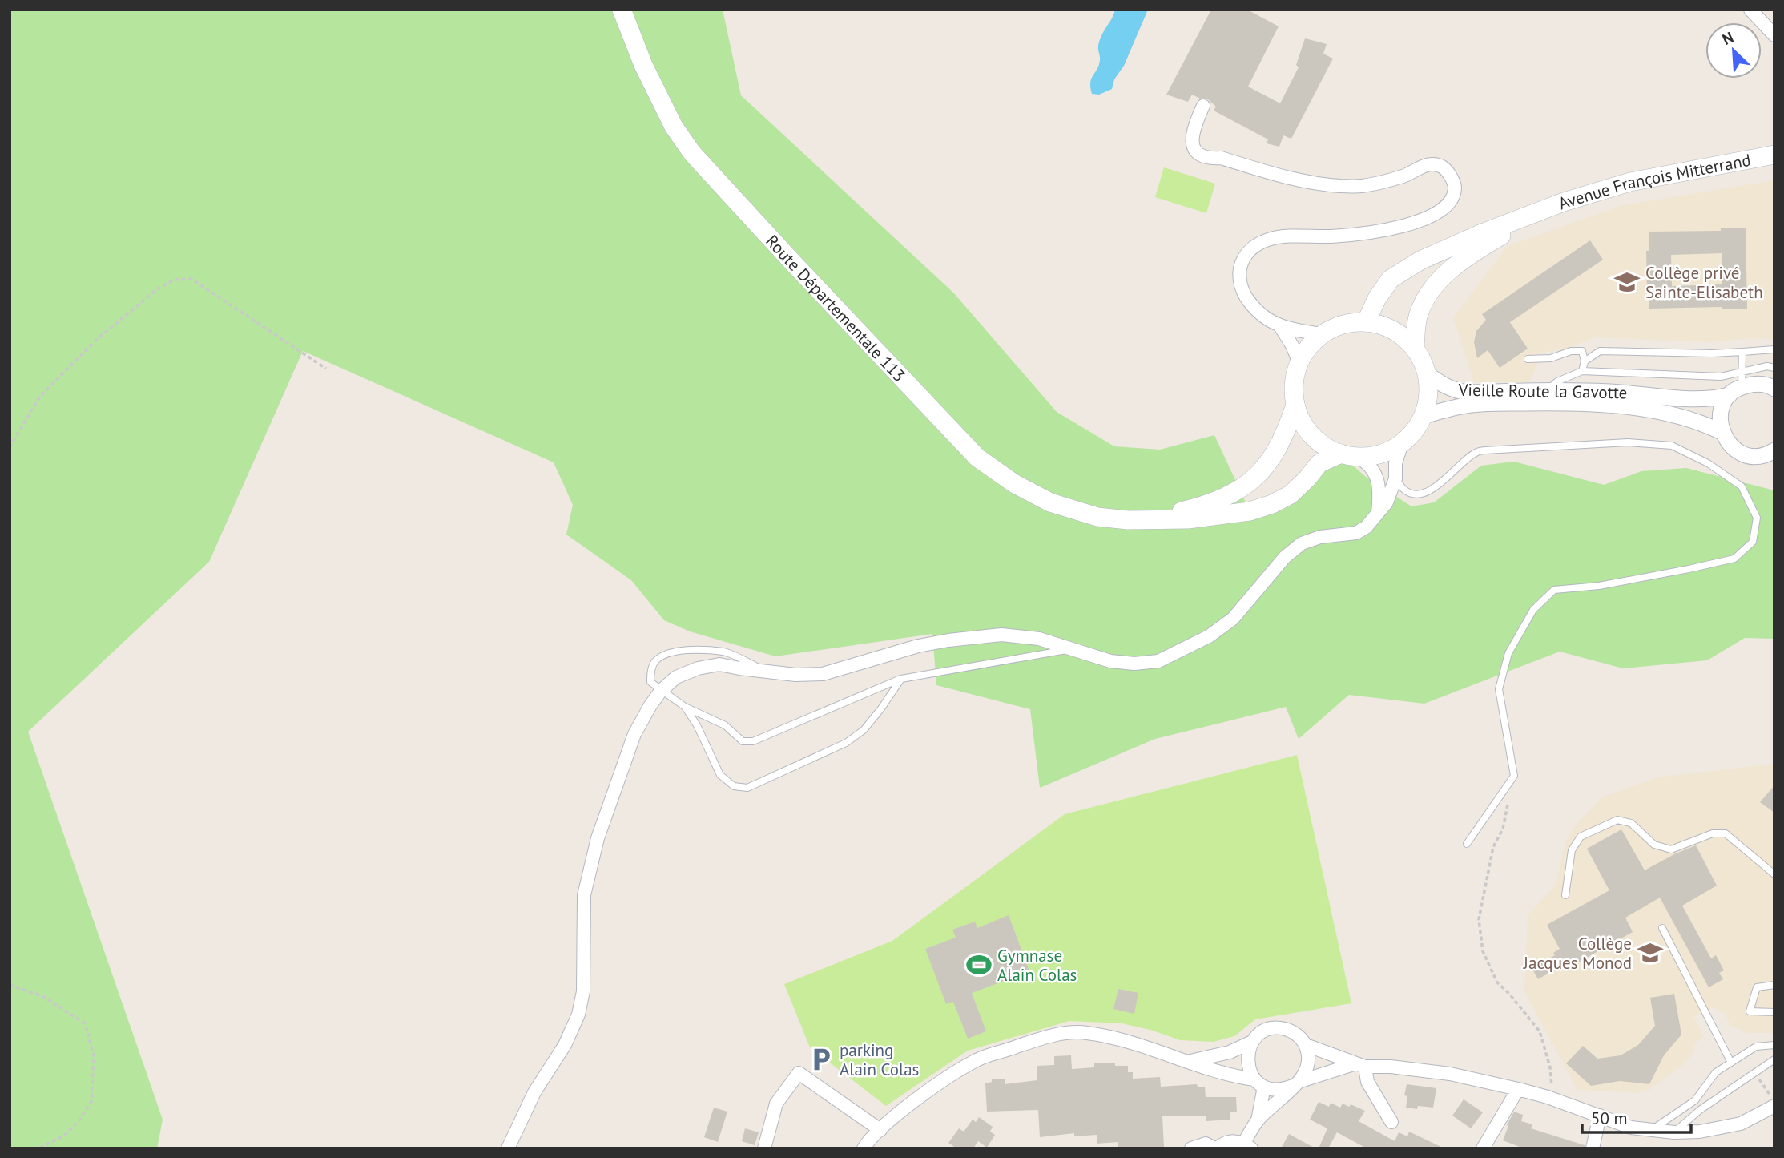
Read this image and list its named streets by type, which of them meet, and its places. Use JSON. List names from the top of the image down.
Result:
{
  "streets": {
    "main road": ["Avenue François Mitterrand", "Route Départementale 113"],
    "street": ["Vieille Route la Gavotte"]
  },
  "crossings": [
    ["Avenue François Mitterrand", "Route Départementale 113"],
    ["Avenue François Mitterrand", "Vieille Route la Gavotte"],
    ["Route Départementale 113", "Vieille Route la Gavotte"]
  ],
  "places": {
    "school or university": ["Collège privé Sainte-Elisabeth", "Collège Jacques Monod"],
    "sports": ["Gymnase Alain Colas"],
    "parking": ["parking Alain Colas"]
  },
  "scale_bar": "50 m",
  "north": "top left"
}
